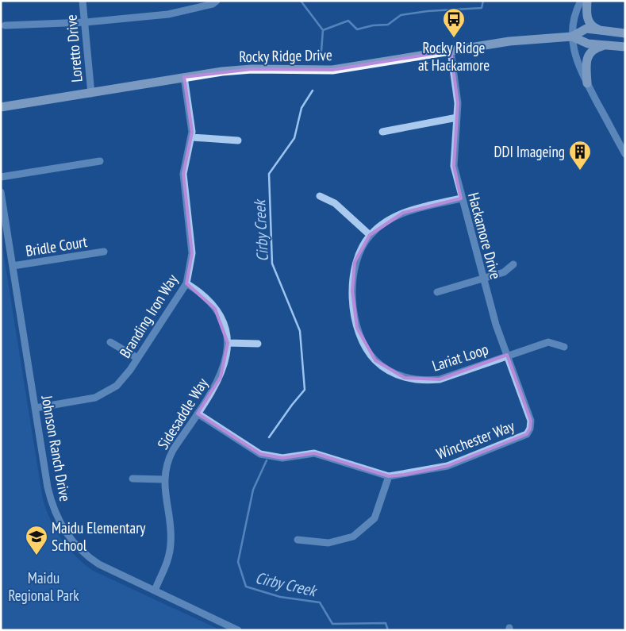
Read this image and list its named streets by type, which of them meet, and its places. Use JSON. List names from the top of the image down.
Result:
{
  "streets": {
    "main road": ["Rocky Ridge Drive"],
    "street": [
      "Loretto Drive",
      "Hackamore Drive",
      "Bridle Court",
      "Branding Iron Way",
      "Lariat Loop",
      "Sidesaddle Way",
      "Winchester Way",
      "Johnson Ranch Drive"
    ]
  },
  "crossings": [
    ["Loretto Drive", "Rocky Ridge Drive"],
    ["Rocky Ridge Drive", "Hackamore Drive"],
    ["Rocky Ridge Drive", "Branding Iron Way"],
    ["Hackamore Drive", "Lariat Loop"],
    ["Hackamore Drive", "Winchester Way"],
    ["Bridle Court", "Johnson Ranch Drive"],
    ["Branding Iron Way", "Johnson Ranch Drive"],
    ["Sidesaddle Way", "Winchester Way"],
    ["Sidesaddle Way", "Johnson Ranch Drive"]
  ],
  "water": ["Cirby Creek"],
  "parks": ["Maidu Regional Park"],
  "places": {
    "bus stop": ["Rocky Ridge at Hackamore"],
    "building": ["DDI Imageing"],
    "school or university": ["Maidu Elementary School"]
  }
}
